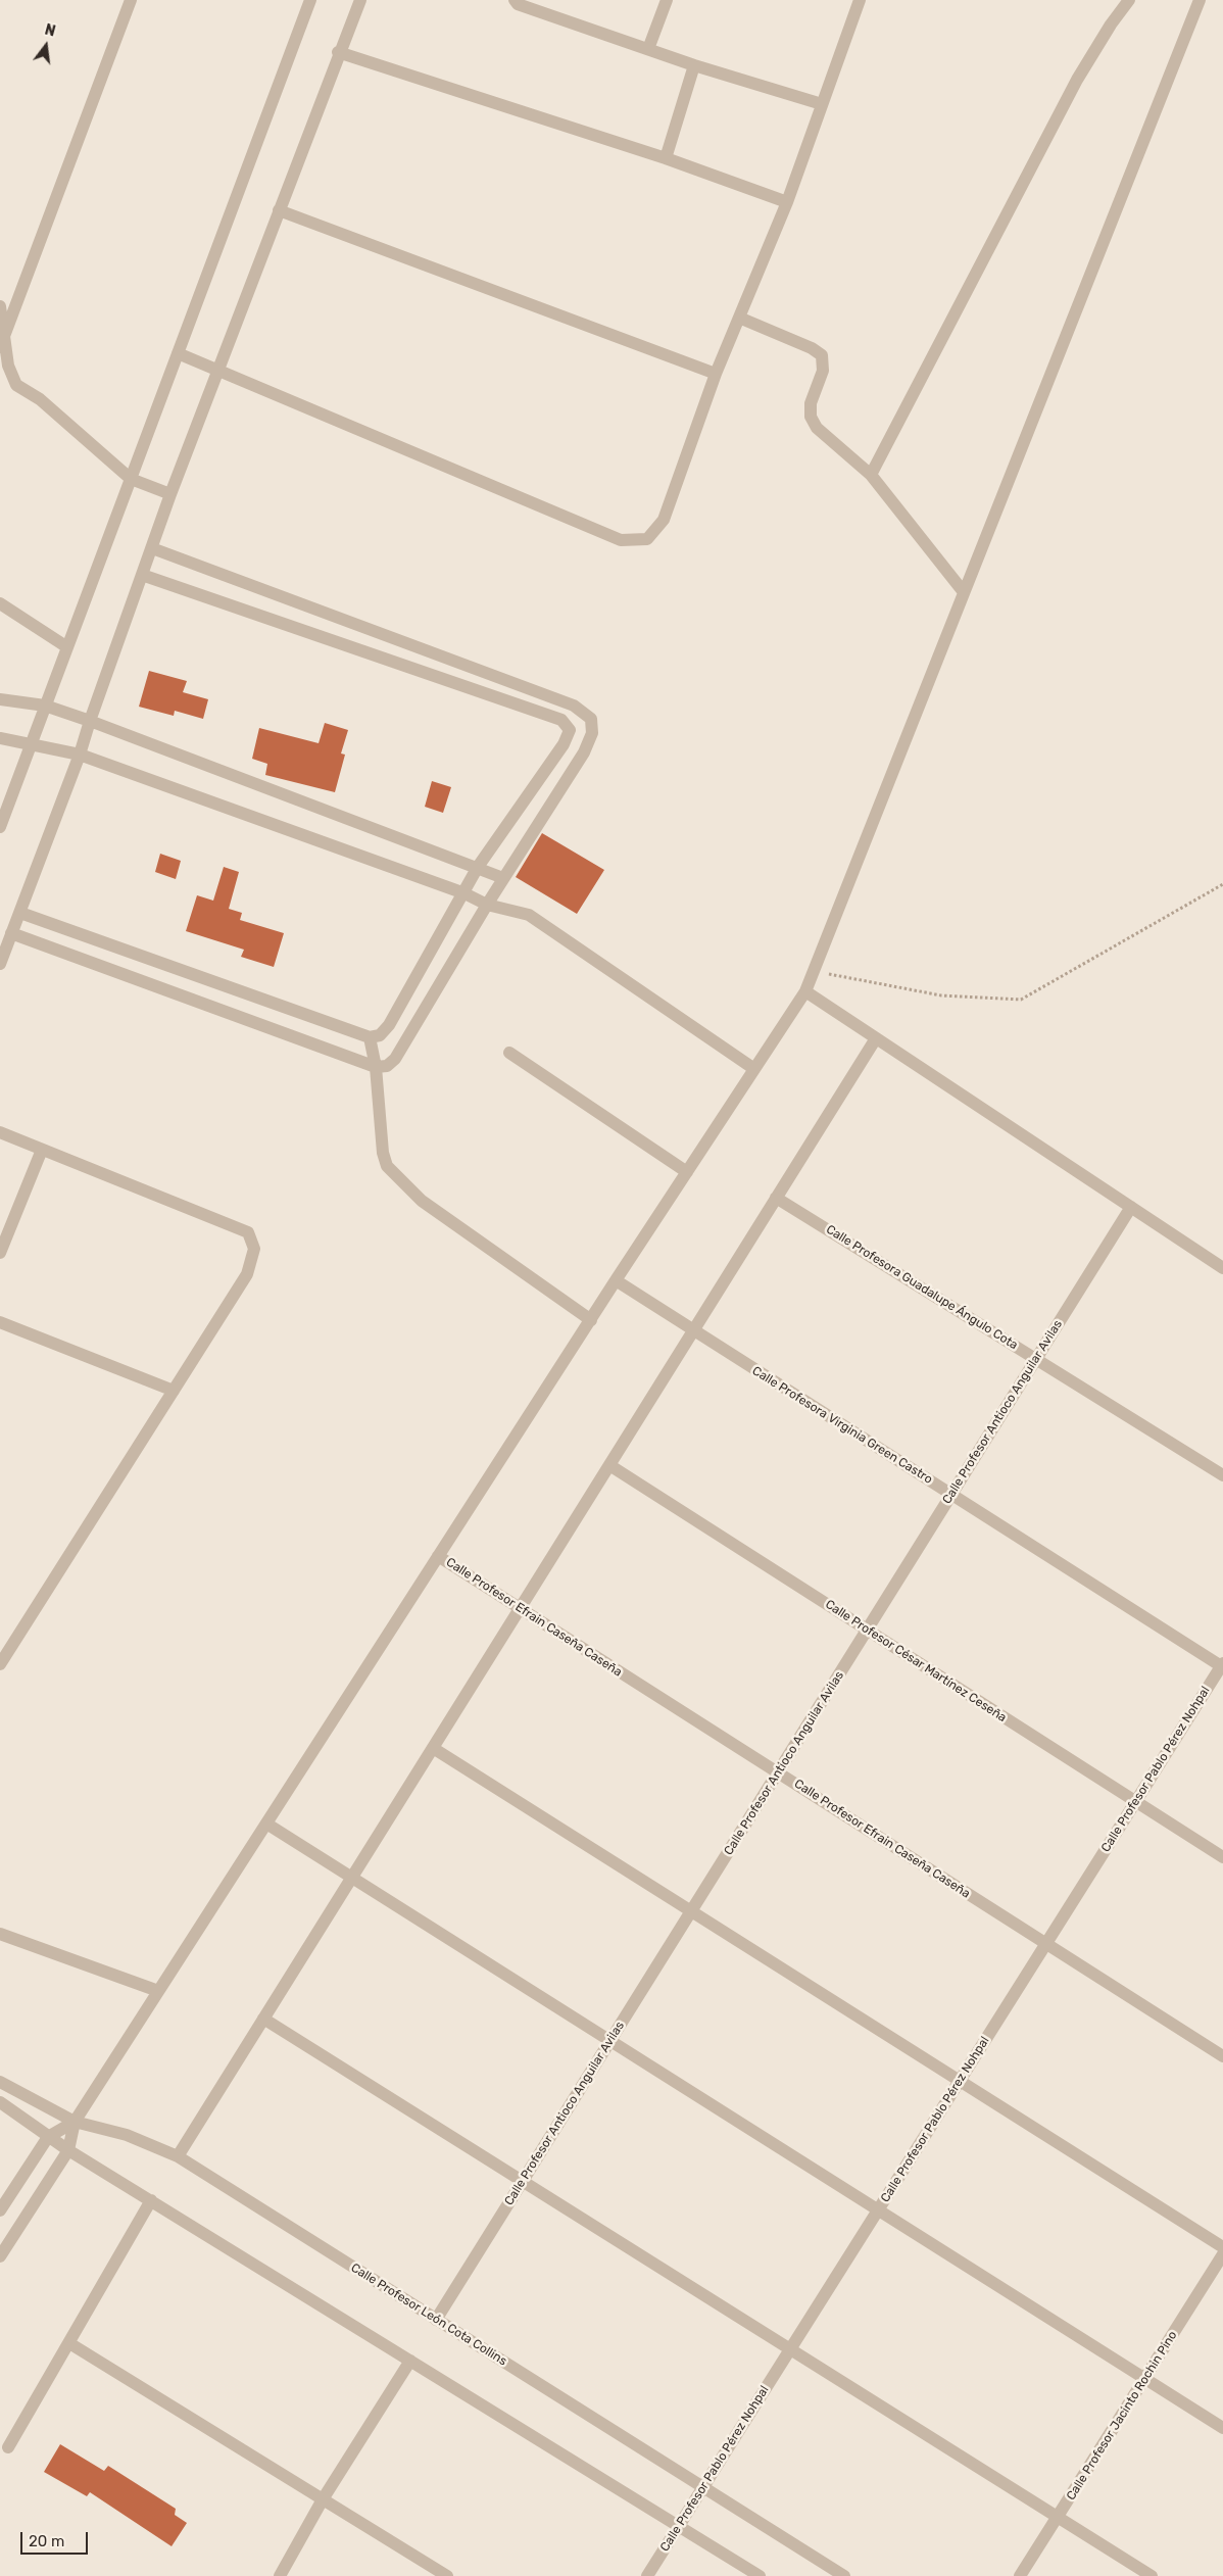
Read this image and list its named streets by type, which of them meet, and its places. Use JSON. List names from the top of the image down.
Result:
{
  "streets": {
    "street": [
      "Calle Profesora Guadalupe Ángulo Cota",
      "Calle Profesor Antioco Anguilar Avilas",
      "Calle Profesora Virginia Green Castro",
      "Calle Profesor Efrain Caseña Caseña",
      "Calle Profesor César Martínez Ceseña",
      "Calle Profesor Pablo Pérez Nohpal",
      "Calle Profesor León Cota Collins",
      "Calle Profesor Jacinto Rochin Pino"
    ]
  },
  "crossings": [
    ["Calle Profesora Guadalupe Ángulo Cota", "Calle Profesor Antioco Anguilar Avilas"],
    ["Calle Profesor Antioco Anguilar Avilas", "Calle Profesora Virginia Green Castro"],
    ["Calle Profesor Antioco Anguilar Avilas", "Calle Profesor Efrain Caseña Caseña"],
    ["Calle Profesor Antioco Anguilar Avilas", "Calle Profesor César Martínez Ceseña"],
    ["Calle Profesor Antioco Anguilar Avilas", "Calle Profesor León Cota Collins"],
    ["Calle Profesora Virginia Green Castro", "Calle Profesor Pablo Pérez Nohpal"],
    ["Calle Profesor Efrain Caseña Caseña", "Calle Profesor Pablo Pérez Nohpal"],
    ["Calle Profesor César Martínez Ceseña", "Calle Profesor Pablo Pérez Nohpal"],
    ["Calle Profesor Pablo Pérez Nohpal", "Calle Profesor León Cota Collins"]
  ],
  "scale_bar": "20 m",
  "north": "top"
}
